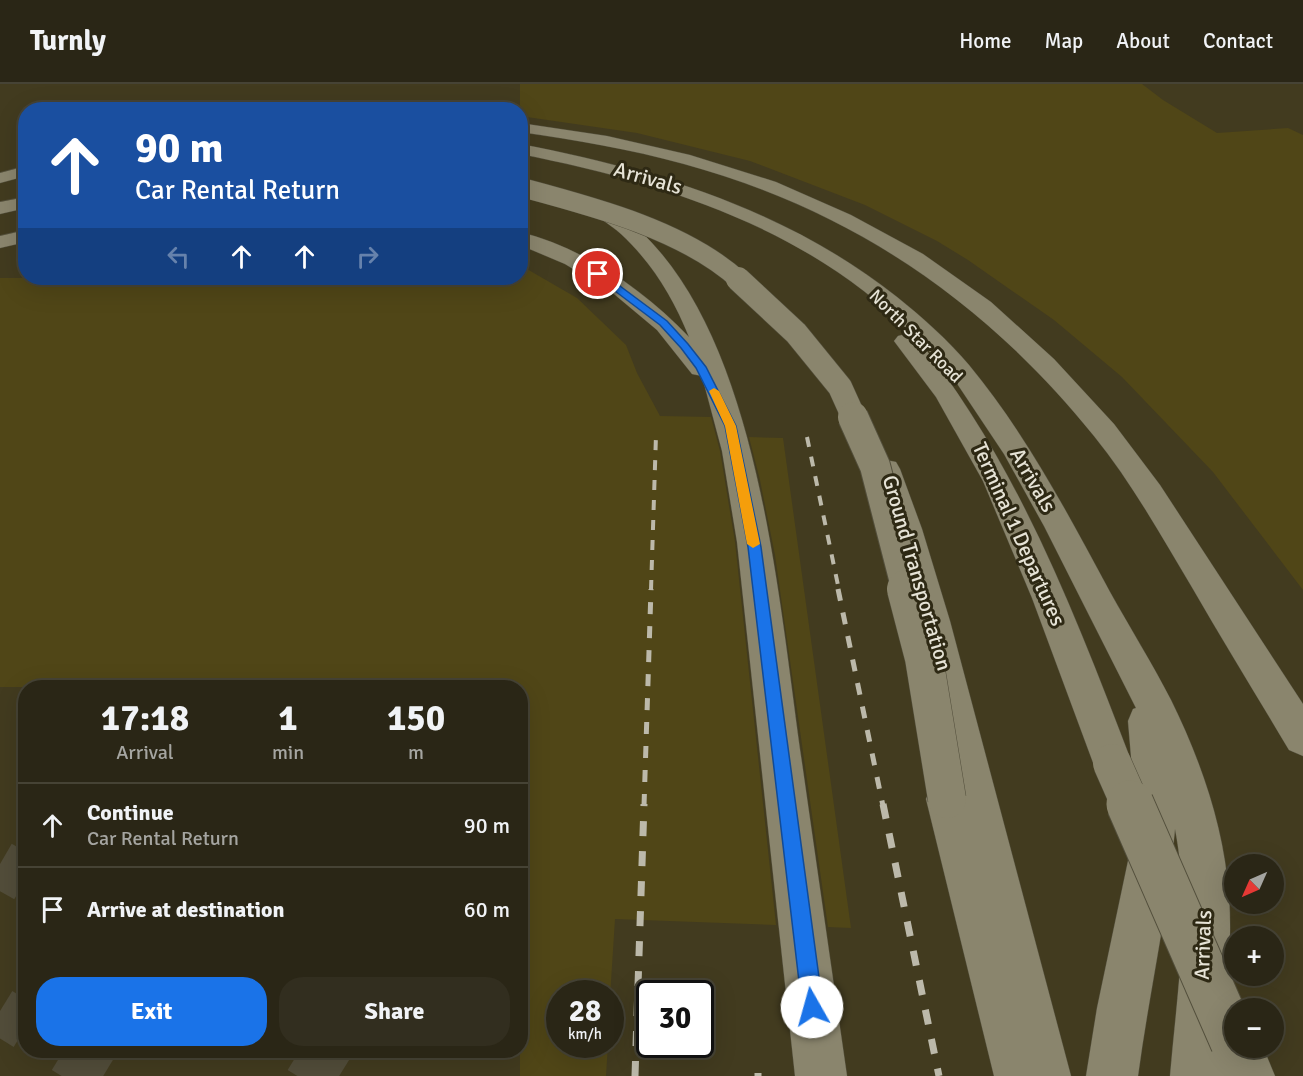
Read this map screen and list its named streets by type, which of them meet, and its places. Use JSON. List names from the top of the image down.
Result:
{
  "streets": {
    "street": [
      "Arrivals",
      "North Star Road",
      "Terminal 1 Departures",
      "Ground Transportation"
    ]
  },
  "north": "bottom left",
  "page": {
    "header": "Turnly",
    "nav": [
      "Home",
      "Map",
      "About",
      "Contact"
    ],
    "turn": ["90 m", "Car Rental Return"],
    "eta": [
      "17:18",
      "Arrival",
      "1",
      "min",
      "150",
      "m"
    ],
    "list": [
      {
        "name": "Continue",
        "note": "Car Rental Return",
        "value": "90 m"
      },
      {
        "name": "Arrive at destination",
        "value": "60 m"
      }
    ],
    "map_buttons": ["+", "−"],
    "buttons": ["Exit", "Share"],
    "speed": "28 km/h",
    "limit": "30"
  }
}
